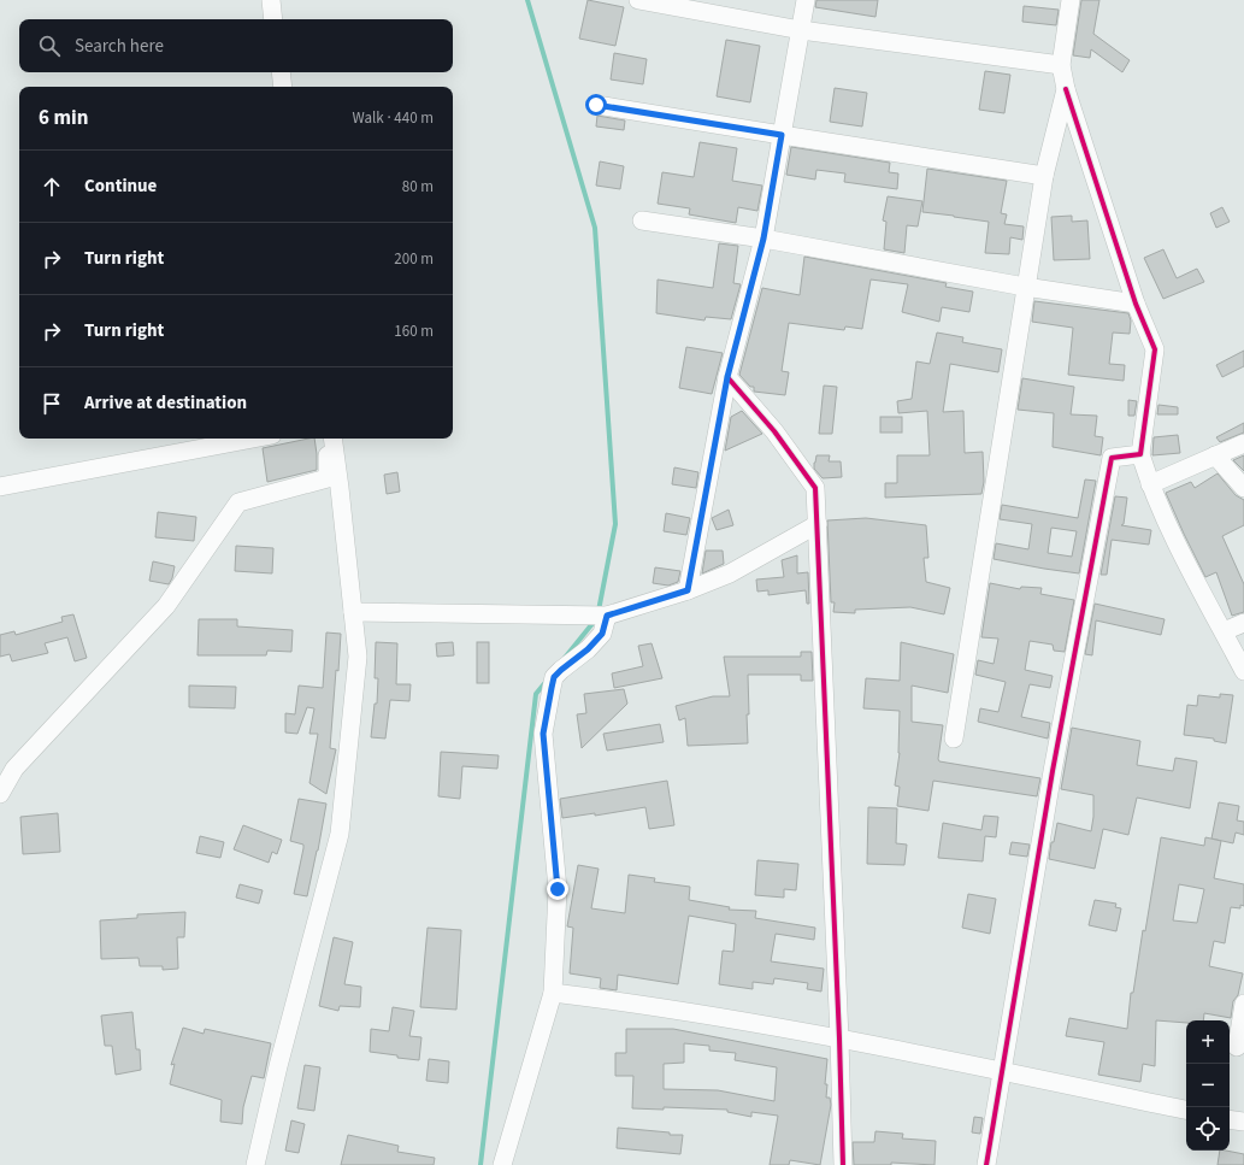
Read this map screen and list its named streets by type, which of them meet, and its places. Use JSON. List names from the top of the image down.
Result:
{
  "page": {
    "search": "Search here",
    "heading": ["6 min", "Walk · 440 m"],
    "list": [
      ["Continue", "80 m"],
      ["Turn right", "200 m"],
      ["Turn right", "160 m"],
      "Arrive at destination"
    ],
    "map_buttons": ["+", "−"]
  }
}
